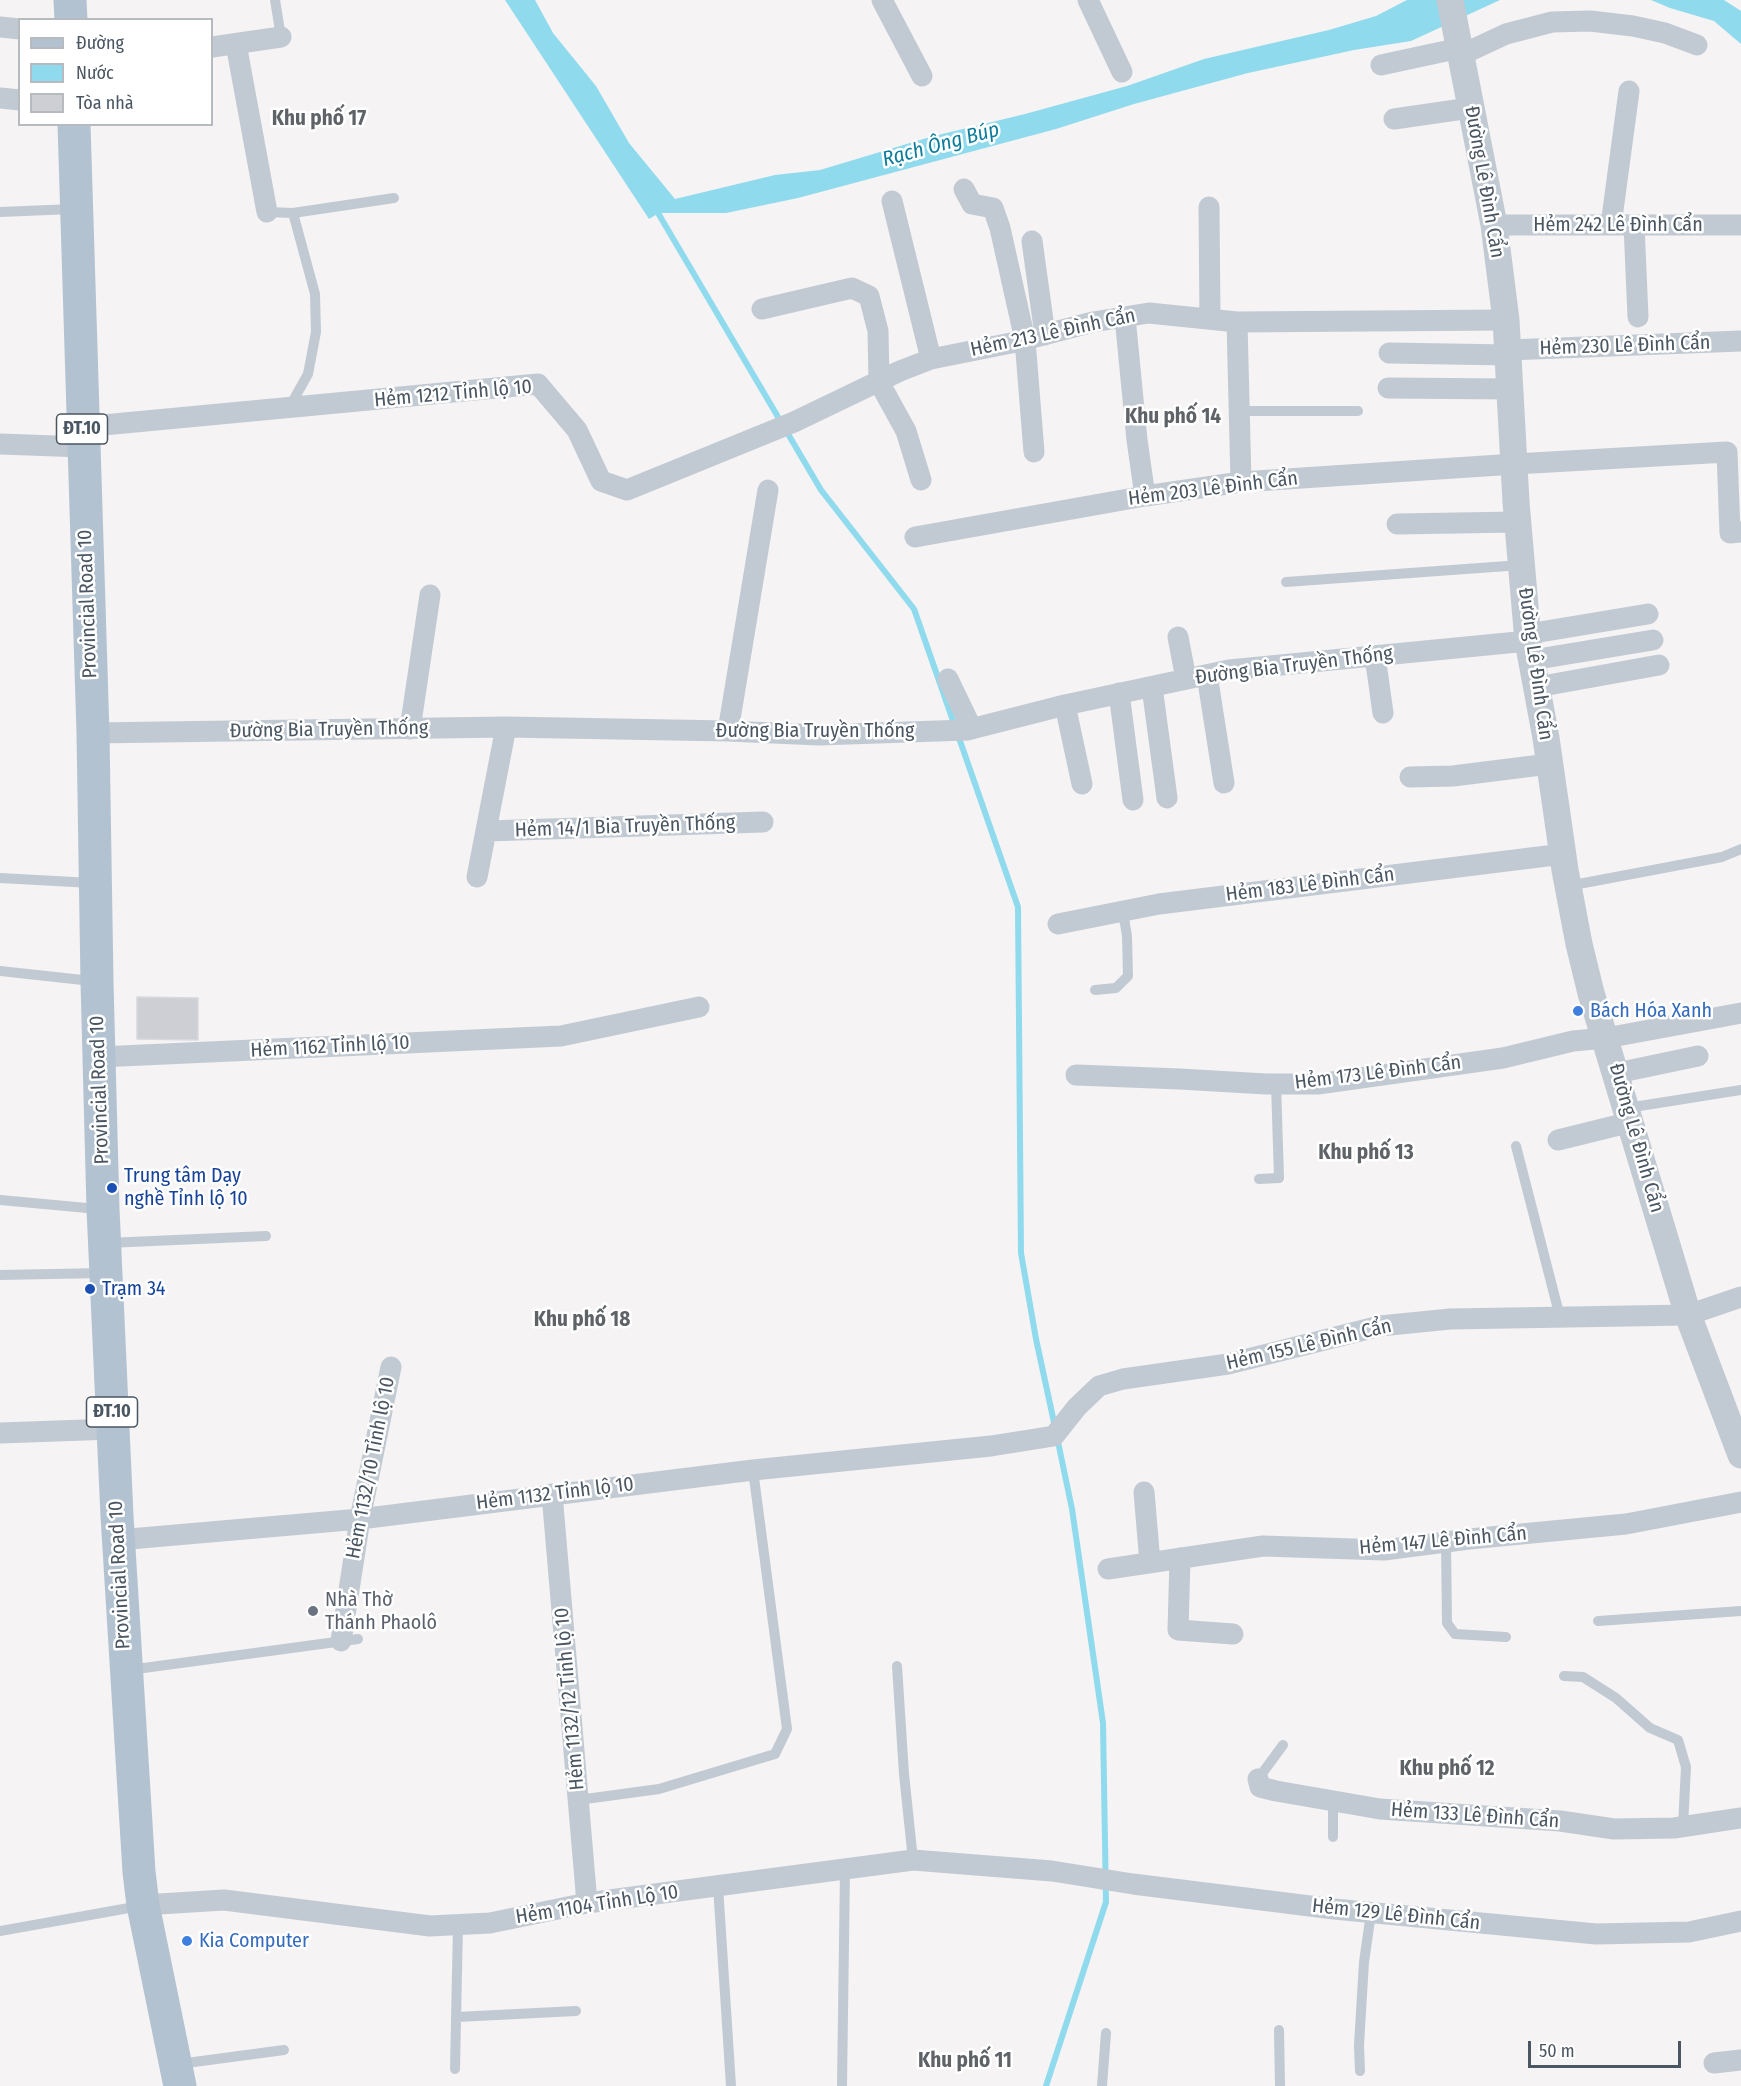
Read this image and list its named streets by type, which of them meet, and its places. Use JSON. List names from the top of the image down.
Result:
{
  "streets": {
    "main road": ["ĐT.10", "Provincial Road 10"],
    "street": [
      "Đường Lê Đình Cẩn",
      "Hẻm 242 Lê Đình Cẩn",
      "Hẻm 213 Lê Đình Cẩn",
      "Hẻm 230 Lê Đình Cẩn",
      "Hẻm 1212 Tỉnh lộ 10",
      "Hẻm 203 Lê Đình Cẩn",
      "Đường Bia Truyền Thống",
      "Hẻm 14/1 Bia Truyền Thống",
      "Hẻm 183 Lê Đình Cẩn",
      "Hẻm 1162 Tỉnh lộ 10",
      "Hẻm 173 Lê Đình Cẩn",
      "Hẻm 155 Lê Đình Cẩn",
      "Hẻm 1132/10 Tỉnh lộ 10",
      "Hẻm 1132 Tỉnh lộ 10",
      "Hẻm 147 Lê Đình Cẩn",
      "Hẻm 1132/12 Tỉnh lộ 10",
      "Hẻm 133 Lê Đình Cẩn",
      "Hẻm 1104 Tỉnh Lộ 10",
      "Hẻm 129 Lê Đình Cẩn"
    ]
  },
  "crossings": [
    ["Đường Lê Đình Cẩn", "Hẻm 242 Lê Đình Cẩn"],
    ["Đường Lê Đình Cẩn", "Hẻm 213 Lê Đình Cẩn"],
    ["Đường Lê Đình Cẩn", "Hẻm 230 Lê Đình Cẩn"],
    ["Đường Lê Đình Cẩn", "Hẻm 203 Lê Đình Cẩn"],
    ["Đường Lê Đình Cẩn", "Đường Bia Truyền Thống"],
    ["Đường Lê Đình Cẩn", "Hẻm 183 Lê Đình Cẩn"],
    ["Đường Lê Đình Cẩn", "Hẻm 173 Lê Đình Cẩn"],
    ["Đường Lê Đình Cẩn", "Hẻm 155 Lê Đình Cẩn"],
    ["Hẻm 213 Lê Đình Cẩn", "Hẻm 1212 Tỉnh lộ 10"],
    ["Hẻm 1212 Tỉnh lộ 10", "Provincial Road 10"],
    ["Provincial Road 10", "Đường Bia Truyền Thống"],
    ["Provincial Road 10", "Hẻm 1162 Tỉnh lộ 10"],
    ["Provincial Road 10", "Hẻm 1132 Tỉnh lộ 10"],
    ["Provincial Road 10", "Hẻm 1104 Tỉnh Lộ 10"],
    ["Hẻm 155 Lê Đình Cẩn", "Hẻm 1132 Tỉnh lộ 10"],
    ["Hẻm 1132/10 Tỉnh lộ 10", "Hẻm 1132 Tỉnh lộ 10"],
    ["Hẻm 1132 Tỉnh lộ 10", "Hẻm 1132/12 Tỉnh lộ 10"],
    ["Hẻm 1132/12 Tỉnh lộ 10", "Hẻm 1104 Tỉnh Lộ 10"],
    ["Hẻm 1104 Tỉnh Lộ 10", "Hẻm 129 Lê Đình Cẩn"]
  ],
  "districts": [
    "Khu phố 17",
    "Khu phố 14",
    "Khu phố 13",
    "Khu phố 18",
    "Khu phố 12",
    "Khu phố 11"
  ],
  "water": ["Rạch Ông Búp"],
  "places": [
    "Bách Hóa Xanh",
    "Trung tâm Dạy nghề Tỉnh lộ 10",
    "Trạm 34",
    "Nhà Thờ Thánh Phaolô",
    "Kia Computer"
  ],
  "legend": ["Đường", "Nước", "Tòa nhà"],
  "scale_bar": "50 m"
}
